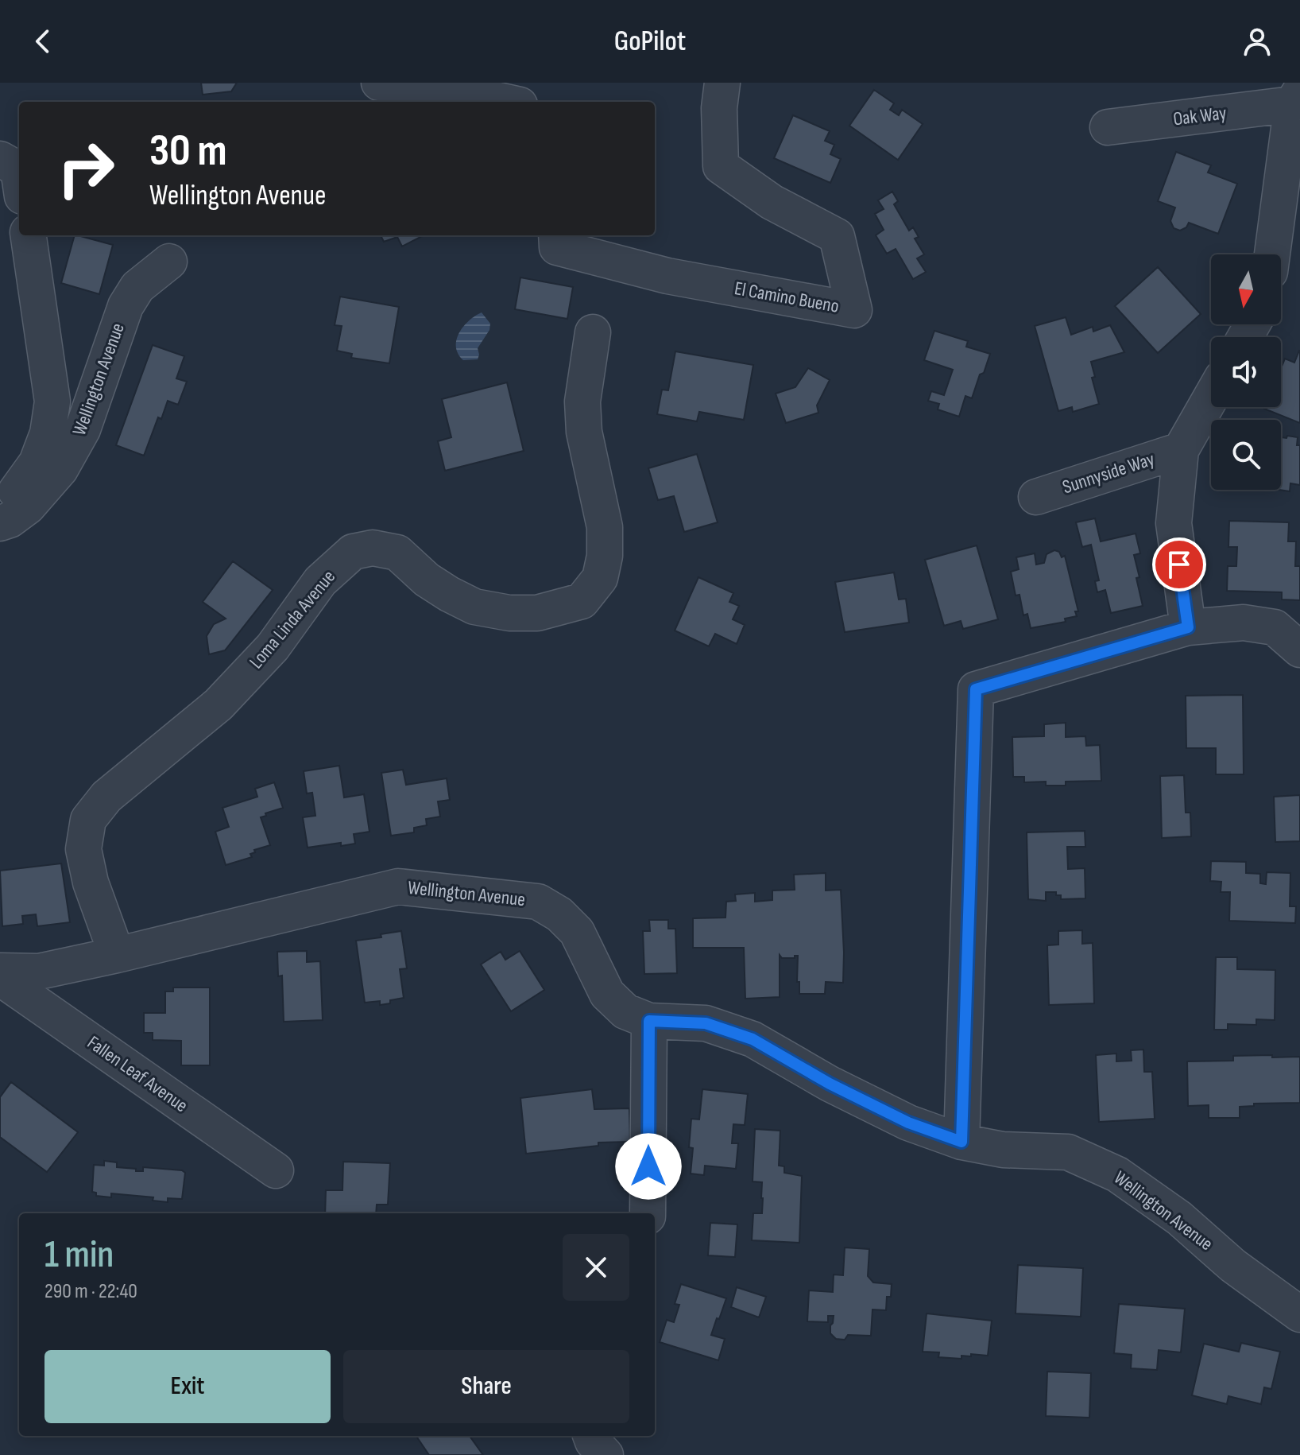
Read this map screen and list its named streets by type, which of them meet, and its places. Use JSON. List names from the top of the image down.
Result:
{
  "streets": {
    "street": [
      "Oak Way",
      "El Camino Bueno",
      "Wellington Avenue",
      "Sunnyside Way",
      "Loma Linda Avenue",
      "Fallen Leaf Avenue"
    ]
  },
  "crossings": [
    ["Wellington Avenue", "Loma Linda Avenue"]
  ],
  "north": "bottom",
  "page": {
    "header": "GoPilot",
    "turn": ["30 m", "Wellington Avenue"],
    "heading": ["1 min", "290 m · 22:40"],
    "buttons": ["Exit", "Share"]
  }
}
